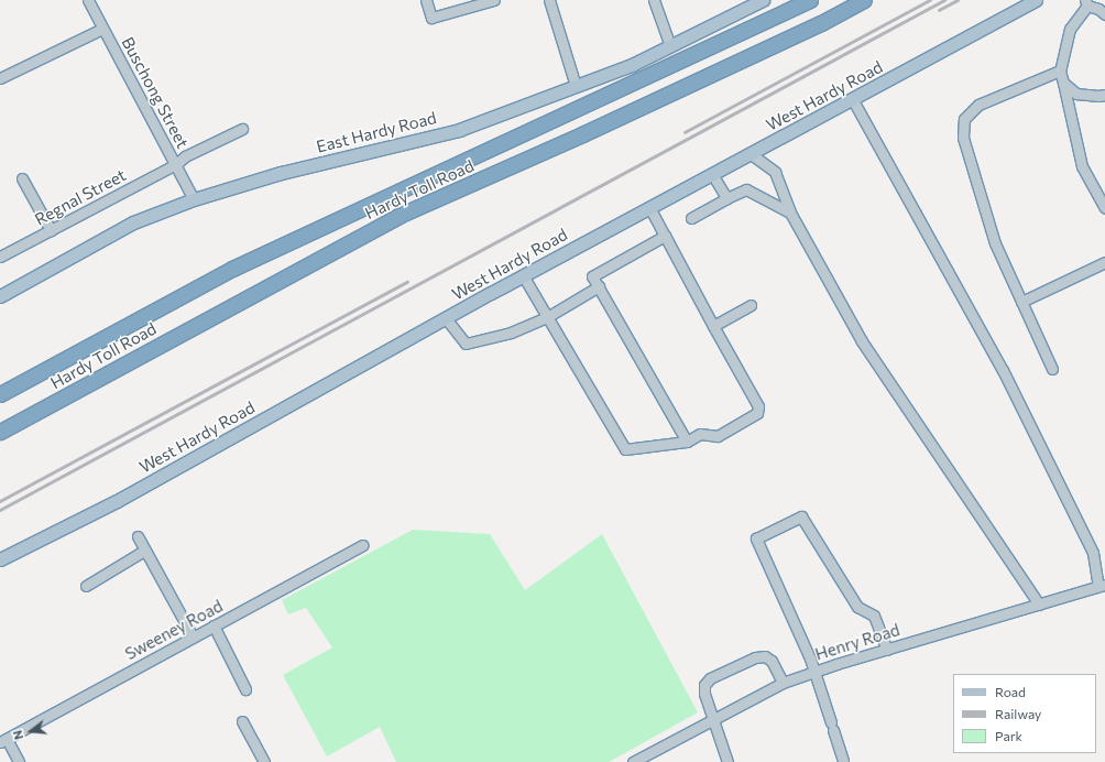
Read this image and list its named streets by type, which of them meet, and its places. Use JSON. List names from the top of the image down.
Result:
{
  "streets": {
    "highway": ["Hardy Toll Road"],
    "main road": ["West Hardy Road", "East Hardy Road"],
    "street": [
      "Buschong Street",
      "Regnal Street",
      "Sweeney Road",
      "Henry Road"
    ]
  },
  "crossings": [
    ["Buschong Street", "East Hardy Road"],
    ["Buschong Street", "Regnal Street"]
  ],
  "legend": ["Road", "Railway", "Park"],
  "north": "left"
}
